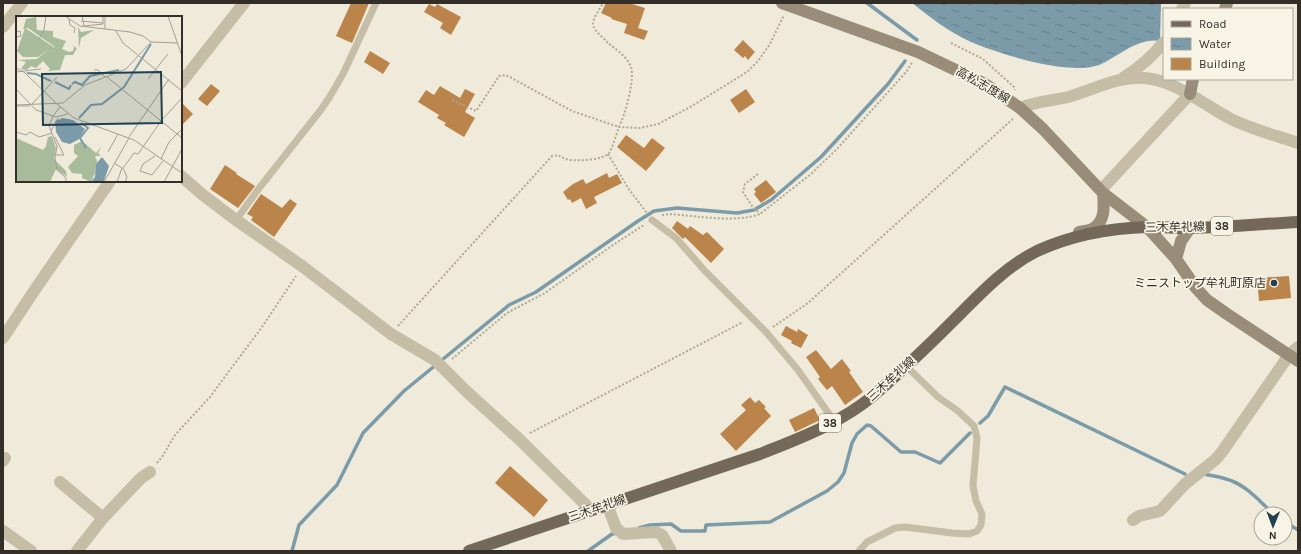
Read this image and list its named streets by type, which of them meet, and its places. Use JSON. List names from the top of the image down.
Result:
{
  "streets": {
    "main road": ["高松志度線", "38", "三木牟礼線"]
  },
  "crossings": [
    ["高松志度線", "三木牟礼線"]
  ],
  "places": ["ミニストップ牟礼町原店"],
  "legend": ["Road", "Water", "Building"],
  "north": "bottom"
}
